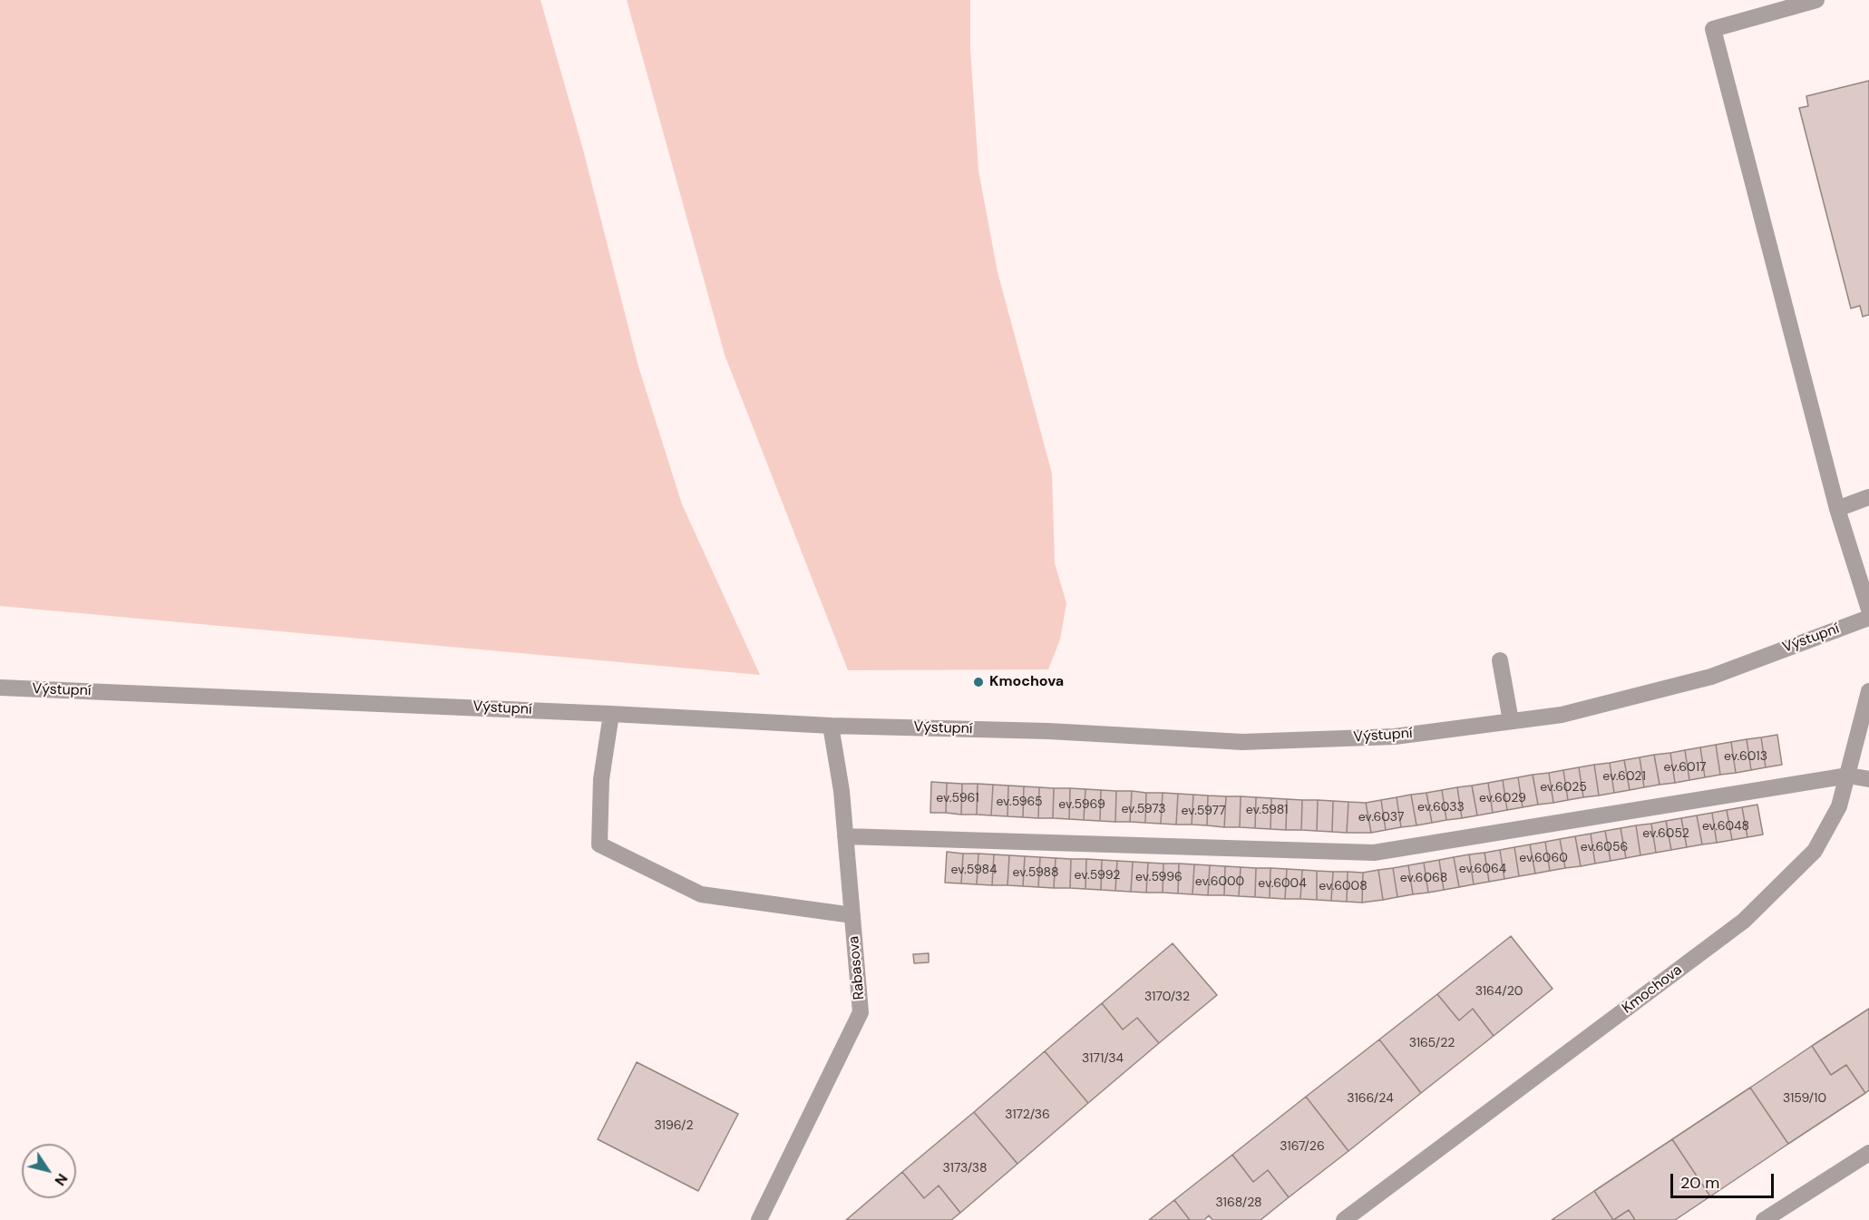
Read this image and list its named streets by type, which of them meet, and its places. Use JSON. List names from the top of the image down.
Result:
{
  "streets": {
    "street": ["Výstupní", "Rabasova", "Kmochova"]
  },
  "crossings": [
    ["Výstupní", "Rabasova"]
  ],
  "places": ["Kmochova"],
  "house_numbers": [
    "ev.6013",
    "ev.6017",
    "ev.6021",
    "ev.6025",
    "ev.5961",
    "ev.6029",
    "ev.5965",
    "ev.5969",
    "ev.6033",
    "ev.5973",
    "ev.5981",
    "ev.5977",
    "ev.6037",
    "ev.6048",
    "ev.6052",
    "ev.6056",
    "ev.6060",
    "ev.6064",
    "ev.5984",
    "ev.5988",
    "ev.5992",
    "ev.5996",
    "ev.6068",
    "ev.6000",
    "ev.6004",
    "ev.6008",
    "3164/20",
    "3170/32",
    "3165/22",
    "3171/34",
    "3166/24",
    "3159/10",
    "3172/36",
    "3196/2",
    "3167/26",
    "3173/38",
    "3168/28"
  ],
  "scale_bar": "20 m",
  "north": "bottom right"
}
